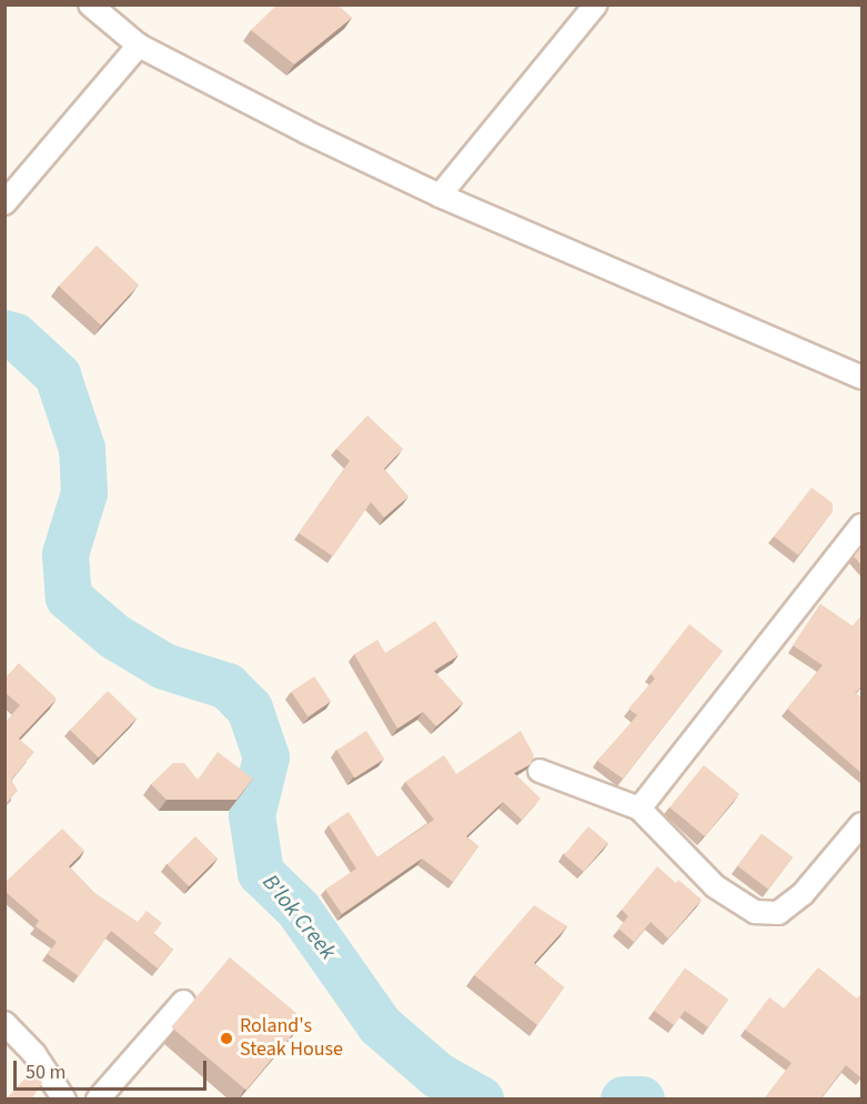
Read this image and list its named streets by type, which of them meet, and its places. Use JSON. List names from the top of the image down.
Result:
{
  "water": ["B'lok Creek"],
  "places": ["Roland's Steak House"],
  "scale_bar": "50 m"
}
